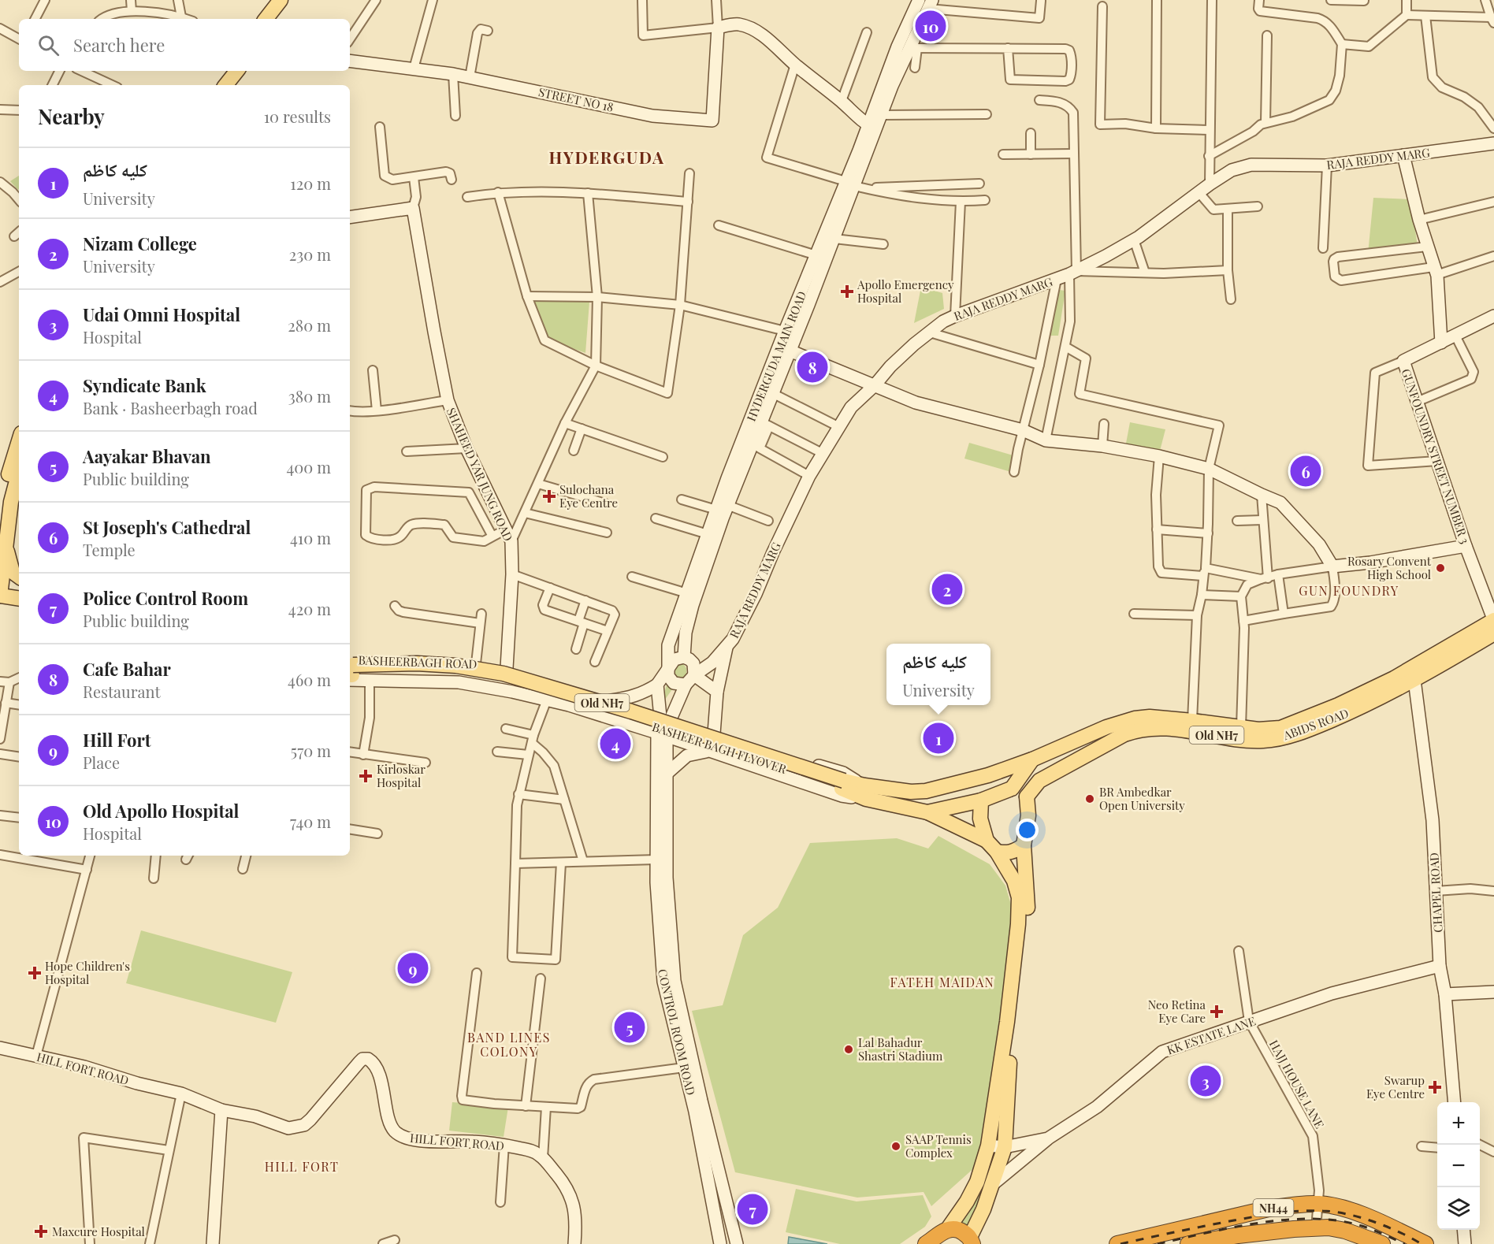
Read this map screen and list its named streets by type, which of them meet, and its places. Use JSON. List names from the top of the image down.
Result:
{
  "streets": {
    "highway": ["NH44"],
    "main road": [
      "STREET NO 18",
      "RAJA REDDY MARG",
      "HYDERGUDA MAIN ROAD",
      "GUNFOUNDRY STREET NUMBER 3",
      "SHAHEED YAR JUNG ROAD",
      "BASHEERBAGH ROAD",
      "Old NH7",
      "ABIDS ROAD",
      "BASHEER BAGH FLYOVER",
      "CHAPEL ROAD",
      "CONTROL ROOM ROAD",
      "KK ESTATE LANE",
      "HILL FORT ROAD"
    ],
    "street": ["HAJJ HOUSE LANE"]
  },
  "crossings": [
    ["RAJA REDDY MARG", "HYDERGUDA MAIN ROAD"],
    ["GUNFOUNDRY STREET NUMBER 3", "Old NH7"],
    ["SHAHEED YAR JUNG ROAD", "BASHEERBAGH ROAD"],
    ["BASHEERBAGH ROAD", "Old NH7"],
    ["BASHEERBAGH ROAD", "BASHEER BAGH FLYOVER"],
    ["BASHEERBAGH ROAD", "CONTROL ROOM ROAD"],
    ["Old NH7", "ABIDS ROAD"],
    ["Old NH7", "BASHEER BAGH FLYOVER"],
    ["Old NH7", "CHAPEL ROAD"],
    ["ABIDS ROAD", "CHAPEL ROAD"],
    ["CHAPEL ROAD", "KK ESTATE LANE"],
    ["KK ESTATE LANE", "HAJJ HOUSE LANE"],
    ["HAJJ HOUSE LANE", "NH44"]
  ],
  "districts": [
    "HYDERGUDA",
    "GUN FOUNDRY",
    "FATEH MAIDAN",
    "BAND LINES COLONY",
    "HILL FORT"
  ],
  "places": {
    "health": [
      "Apollo Emergency Hospital",
      "Sulochana Eye Centre",
      "Kirloskar Hospital",
      "Hope Children's Hospital",
      "Neo Retina Eye Care",
      "Swarup Eye Centre",
      "Maxcure Hospital"
    ],
    "other": [
      "Rosary Convent High School",
      "BR Ambedkar Open University",
      "Lal Bahadur Shastri Stadium",
      "SAAP Tennis Complex"
    ]
  },
  "page": {
    "pins": [
      "10",
      "8",
      "6",
      "2",
      "1",
      "4",
      "9",
      "5",
      "3",
      "7"
    ],
    "search": "Search here",
    "heading": ["Nearby", "10 results"],
    "list": [
      {
        "mark": "1",
        "name": "كليه كاظم",
        "note": "University",
        "value": "120 m"
      },
      {
        "mark": "2",
        "name": "Nizam College",
        "note": "University",
        "value": "230 m"
      },
      {
        "mark": "3",
        "name": "Udai Omni Hospital",
        "note": "Hospital",
        "value": "280 m"
      },
      {
        "mark": "4",
        "name": "Syndicate Bank",
        "note": "Bank · Basheerbagh road",
        "value": "380 m"
      },
      {
        "mark": "5",
        "name": "Aayakar Bhavan",
        "note": "Public building",
        "value": "400 m"
      },
      {
        "mark": "6",
        "name": "St Joseph's Cathedral",
        "note": "Temple",
        "value": "410 m"
      },
      {
        "mark": "7",
        "name": "Police Control Room",
        "note": "Public building",
        "value": "420 m"
      },
      {
        "mark": "8",
        "name": "Cafe Bahar",
        "note": "Restaurant",
        "value": "460 m"
      },
      {
        "mark": "9",
        "name": "Hill Fort",
        "note": "Place",
        "value": "570 m"
      },
      {
        "mark": "10",
        "name": "Old Apollo Hospital",
        "note": "Hospital",
        "value": "740 m"
      }
    ],
    "popup": ["كليه كاظم", "University"],
    "map_buttons": ["+", "−"]
  }
}
